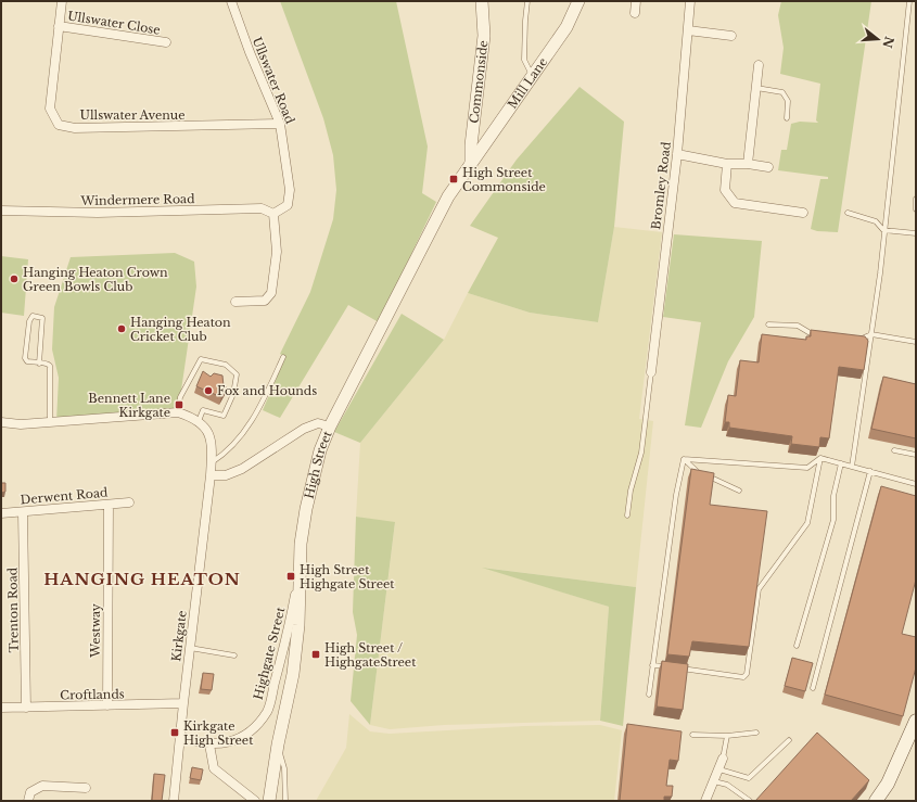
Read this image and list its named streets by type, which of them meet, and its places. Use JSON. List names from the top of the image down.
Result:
{
  "streets": {
    "street": [
      "Ullswater Close",
      "Ullswater Road",
      "Commonside",
      "Mill Lane",
      "Ullswater Avenue",
      "Bromley Road",
      "Windermere Road",
      "High Street",
      "Derwent Road",
      "Trenton Road",
      "Westway",
      "Kirkgate",
      "Highgate Street",
      "Croftlands"
    ]
  },
  "crossings": [
    ["Ullswater Close", "Ullswater Avenue"],
    ["Ullswater Road", "Ullswater Avenue"],
    ["Ullswater Road", "Windermere Road"],
    ["Commonside", "Mill Lane"],
    ["Commonside", "High Street"],
    ["Mill Lane", "High Street"],
    ["High Street", "Highgate Street"],
    ["Derwent Road", "Trenton Road"],
    ["Derwent Road", "Westway"],
    ["Trenton Road", "Croftlands"],
    ["Westway", "Croftlands"],
    ["Kirkgate", "Highgate Street"],
    ["Kirkgate", "Croftlands"]
  ],
  "districts": ["HANGING HEATON"],
  "places": {
    "transit": [
      "High Street Commonside",
      "Bennett Lane Kirkgate",
      "High Street Highgate Street",
      "High Street / HighgateStreet",
      "Kirkgate High Street"
    ],
    "other": ["Hanging Heaton Crown Green Bowls Club", "Hanging Heaton Cricket Club", "Fox and Hounds"]
  },
  "north": "right"
}
